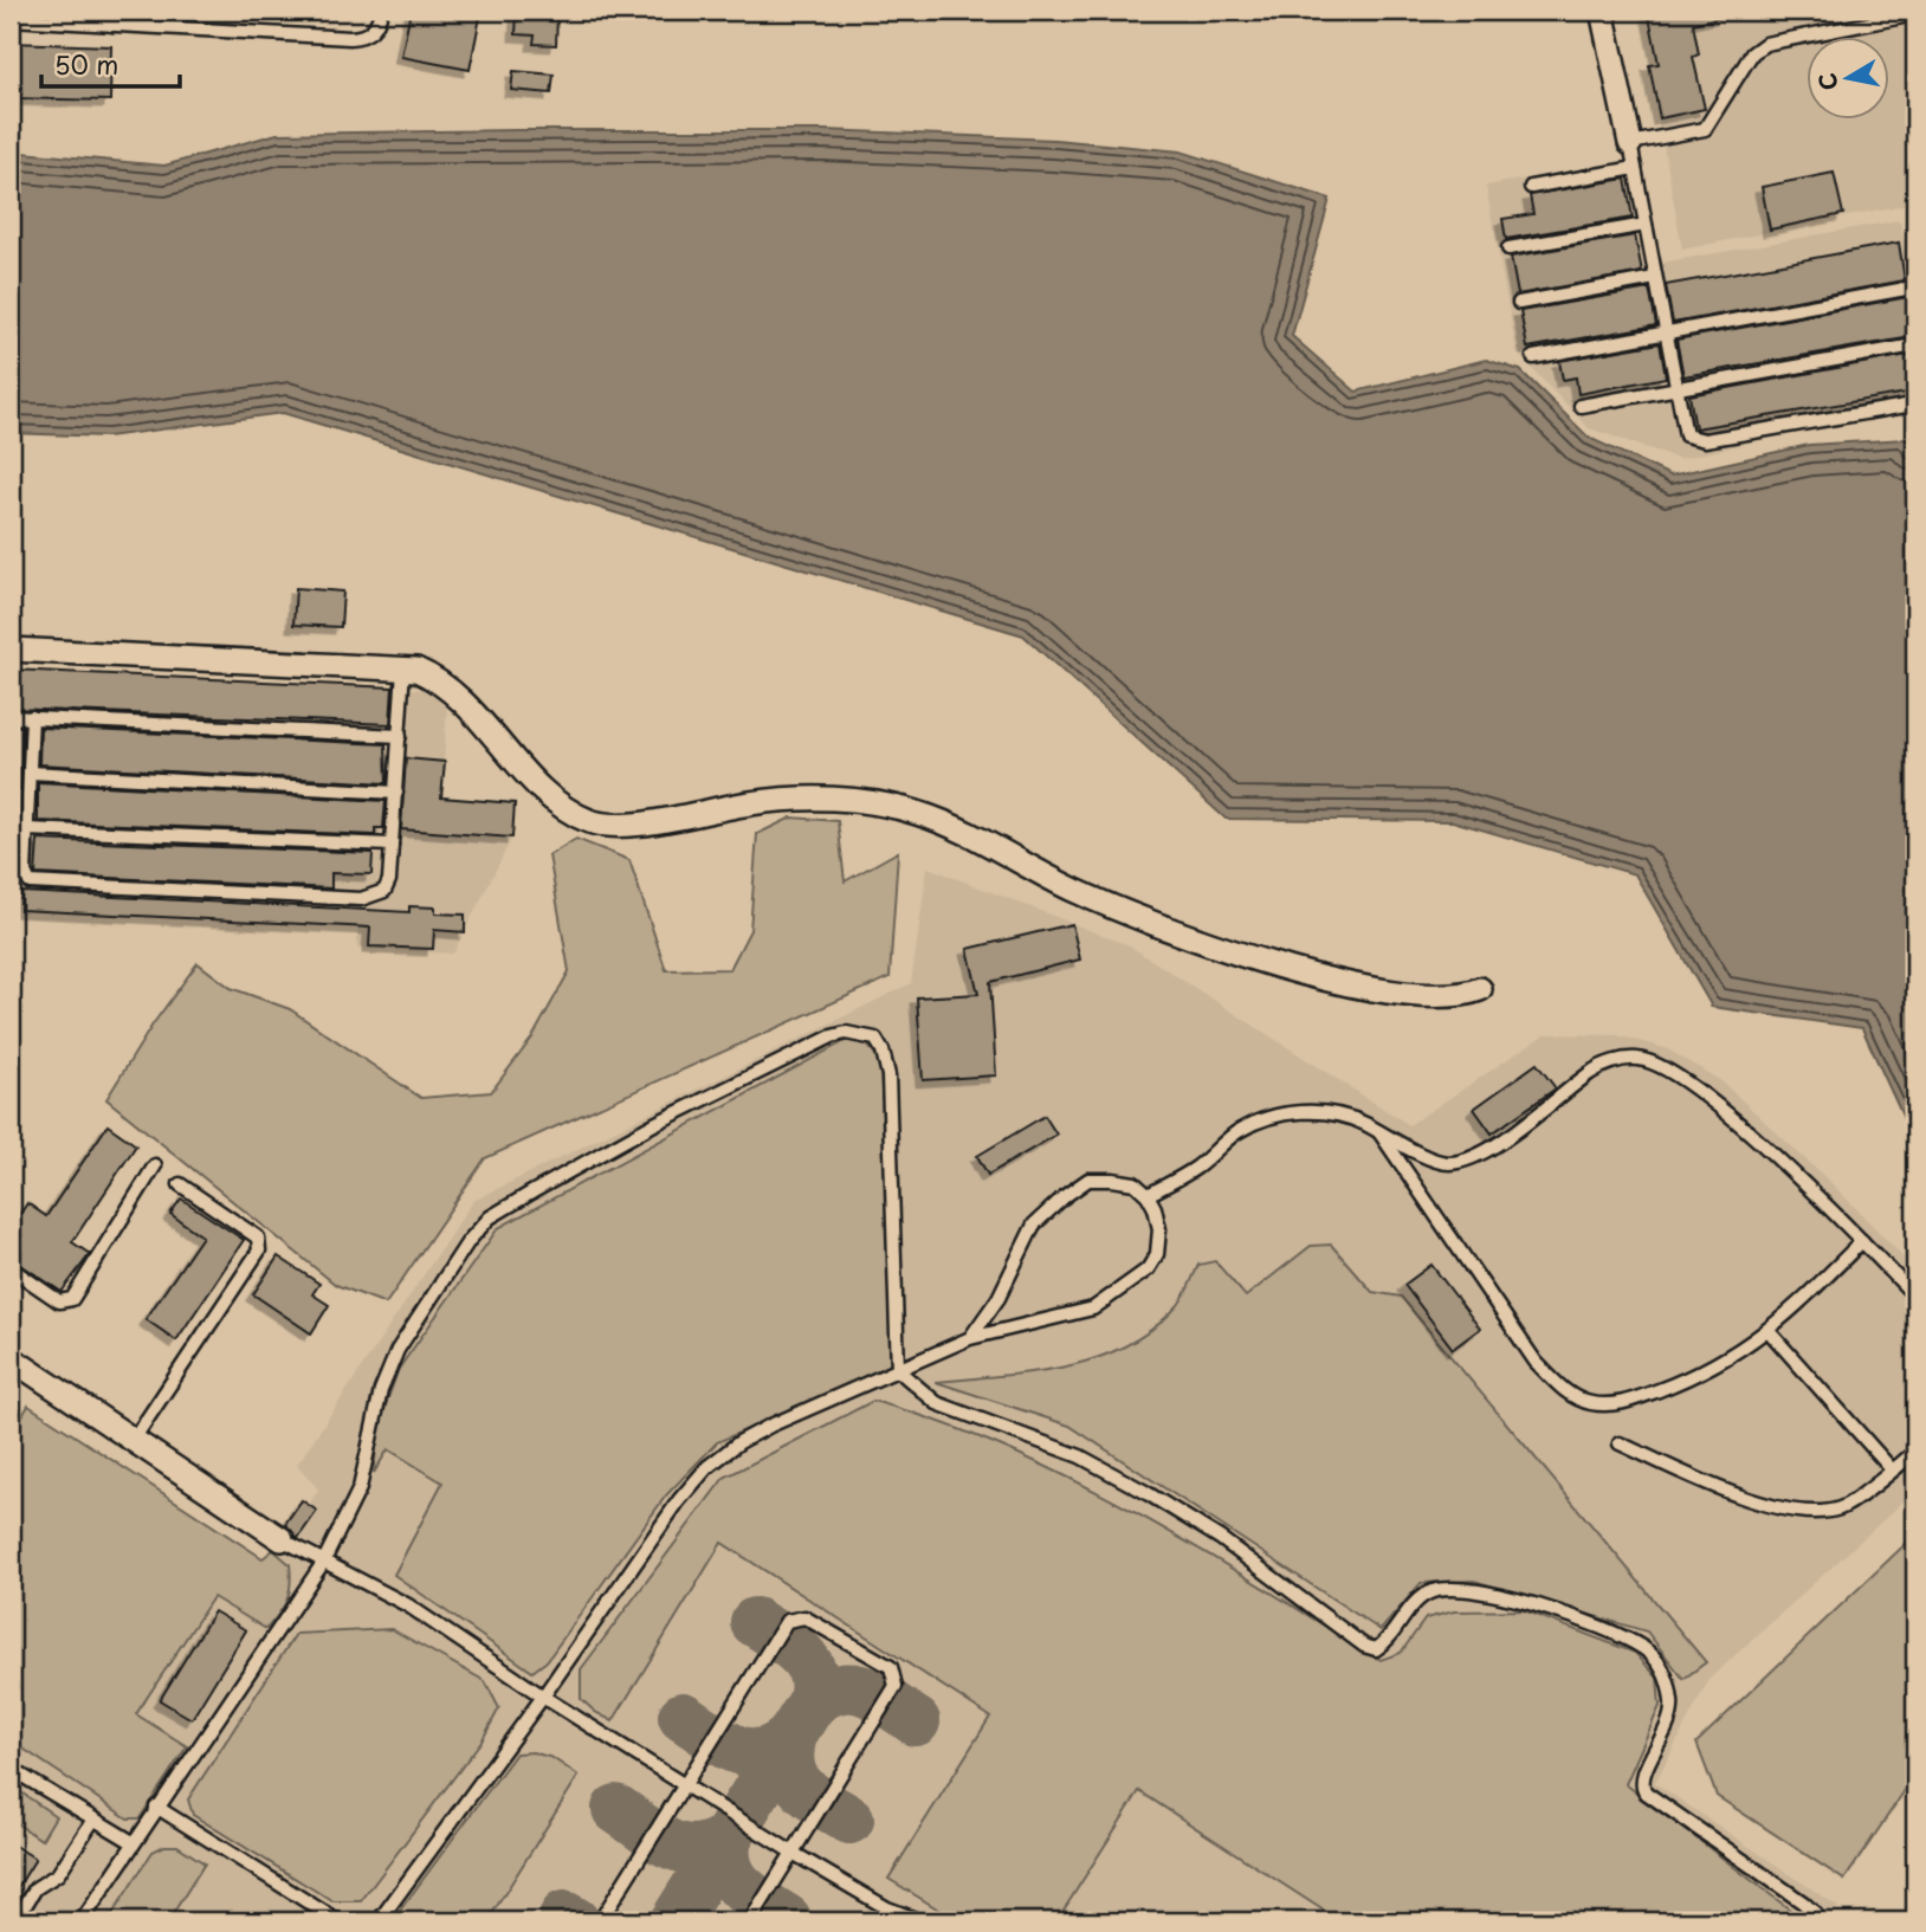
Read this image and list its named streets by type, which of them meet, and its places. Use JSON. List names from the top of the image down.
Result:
{
  "scale_bar": "50 m",
  "north": "left"
}
